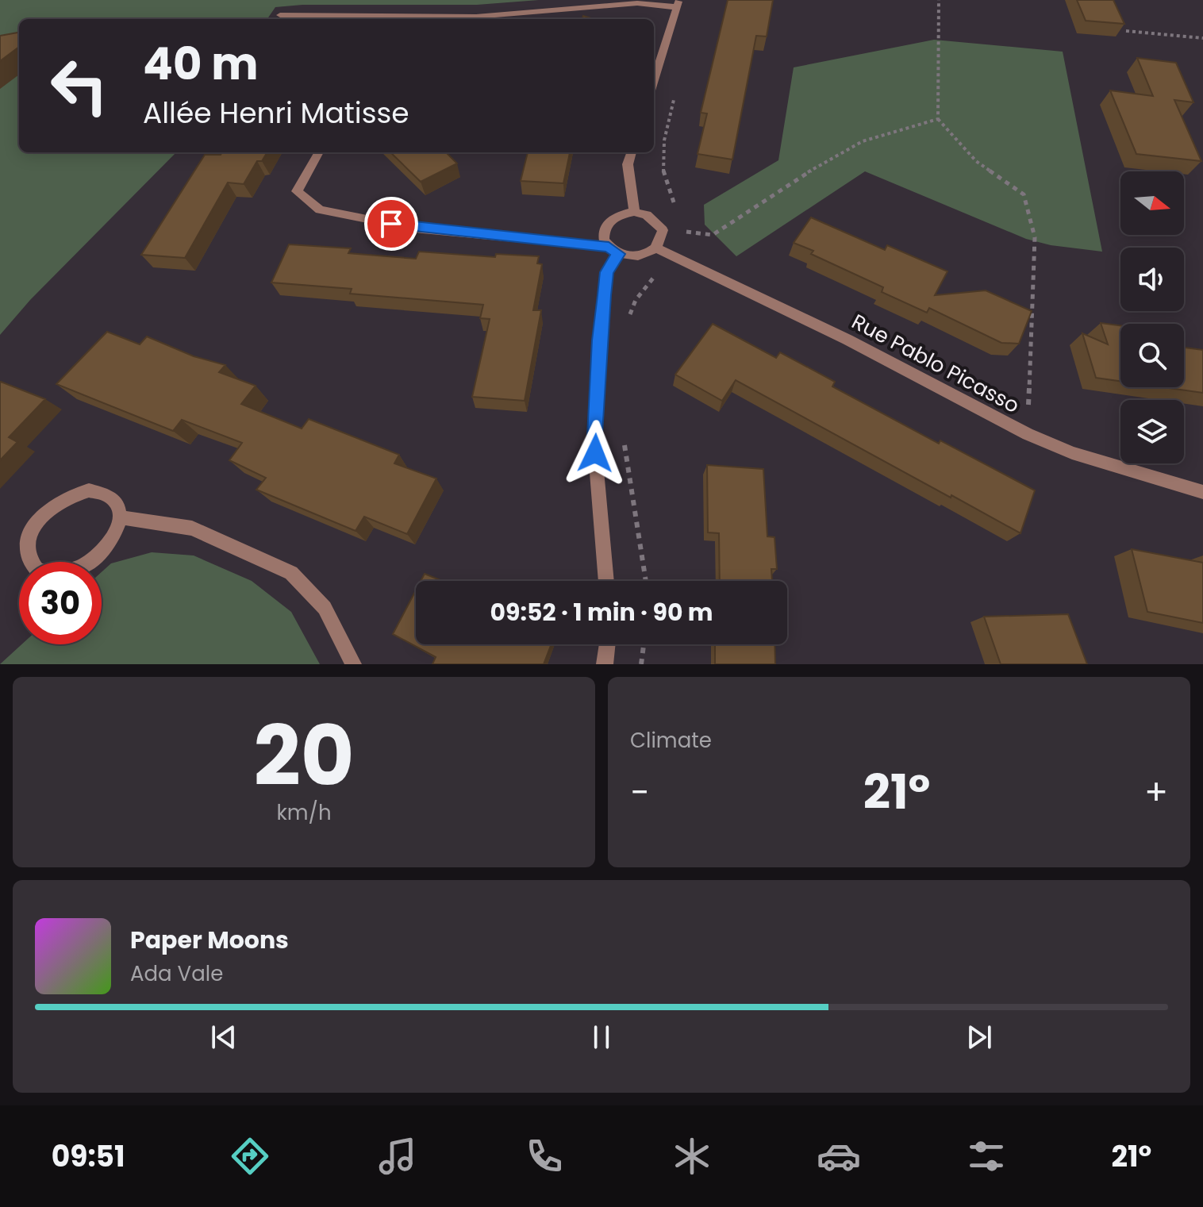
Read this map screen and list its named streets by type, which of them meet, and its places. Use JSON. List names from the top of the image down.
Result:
{
  "streets": {
    "street": ["Rue Pablo Picasso"]
  },
  "north": "right",
  "page": {
    "turn": ["40 m", "Allée Henri Matisse"],
    "limit": "30",
    "trip": "09:52 · 1 min · 90 m",
    "tile": [
      ["20", "km/h"],
      "Climate"
    ],
    "heat": ["−", "21°", "+"],
    "song": ["Paper Moons", "Ada Vale"],
    "tabs": ["09:51", "21°"]
  }
}
